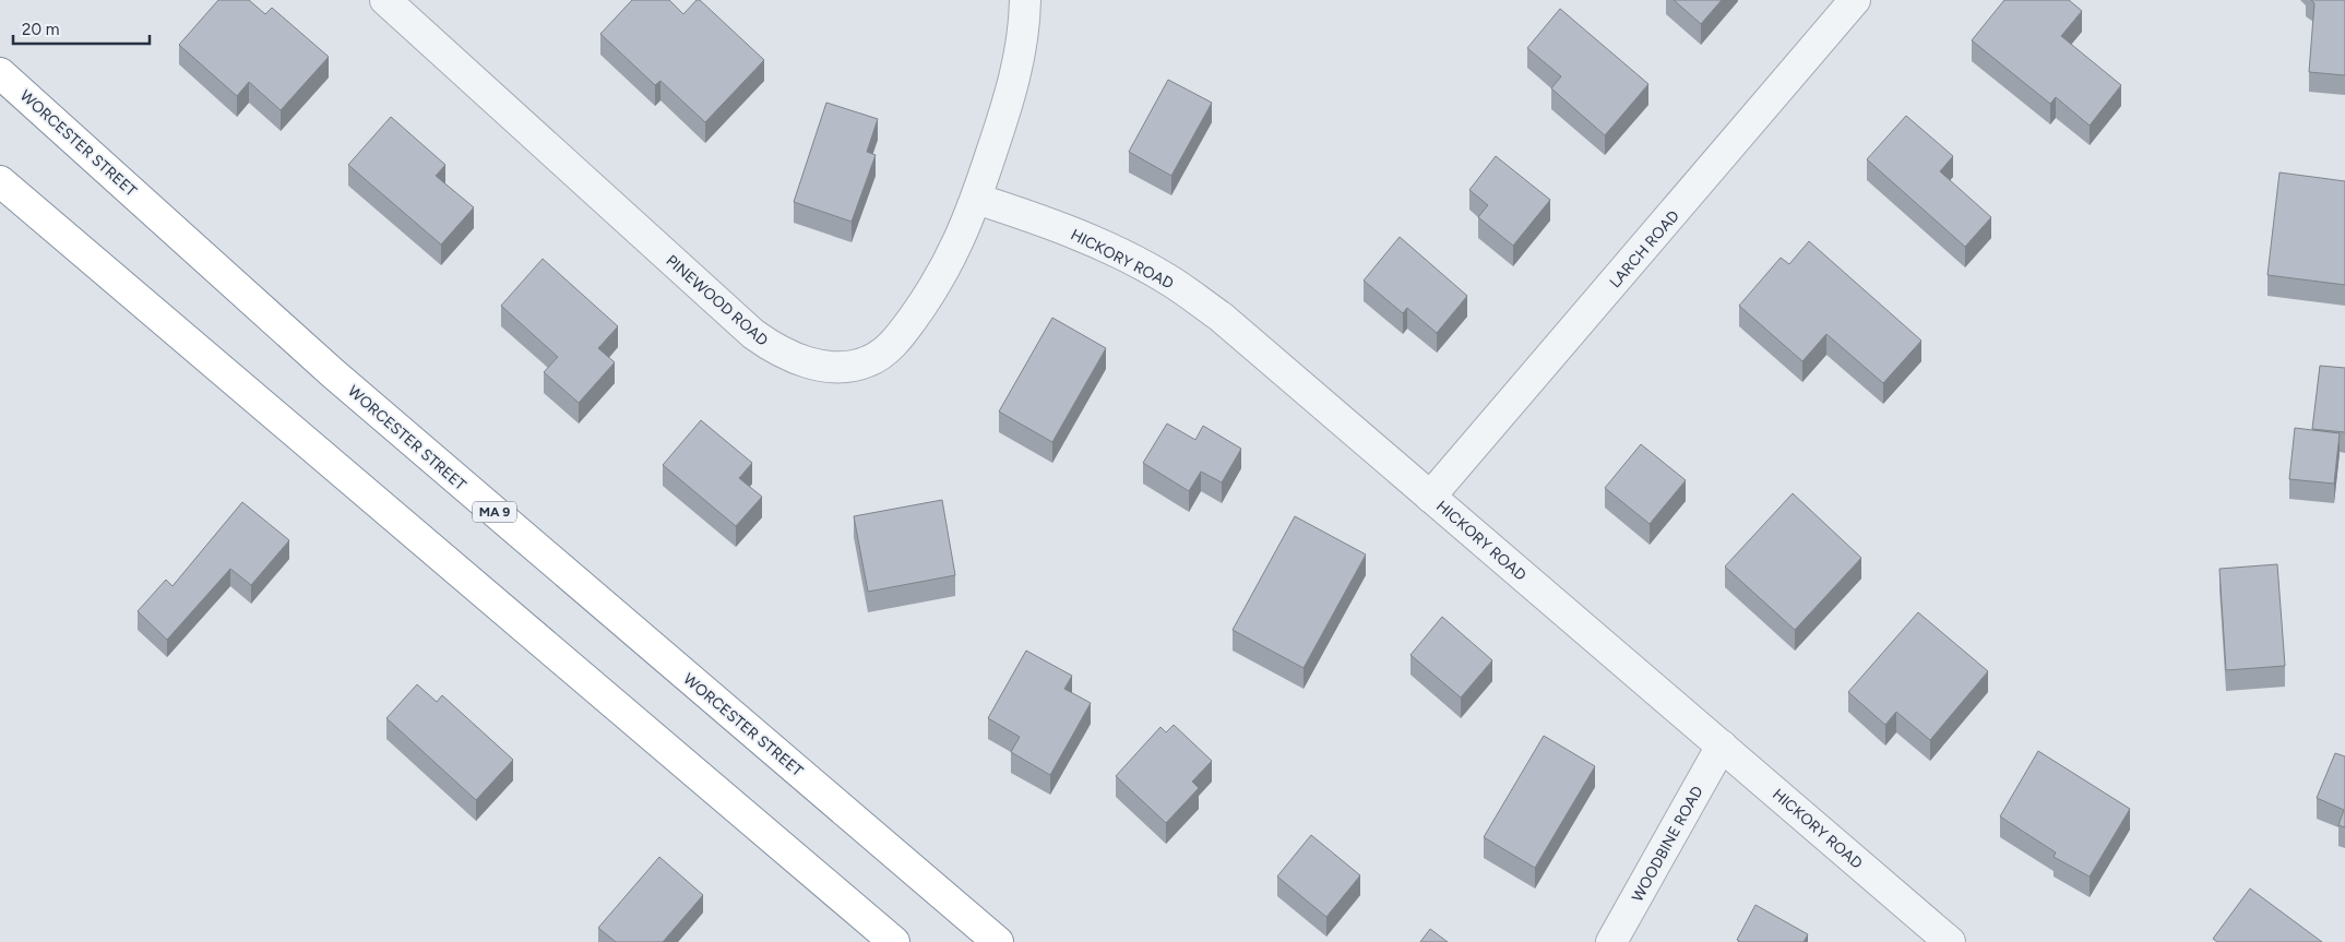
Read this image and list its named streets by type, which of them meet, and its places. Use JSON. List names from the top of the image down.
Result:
{
  "streets": {
    "highway": ["WORCESTER STREET", "MA 9"],
    "street": [
      "LARCH ROAD",
      "HICKORY ROAD",
      "PINEWOOD ROAD",
      "WOODBINE ROAD"
    ]
  },
  "crossings": [
    ["LARCH ROAD", "HICKORY ROAD"],
    ["HICKORY ROAD", "PINEWOOD ROAD"],
    ["HICKORY ROAD", "WOODBINE ROAD"]
  ],
  "scale_bar": "20 m"
}
